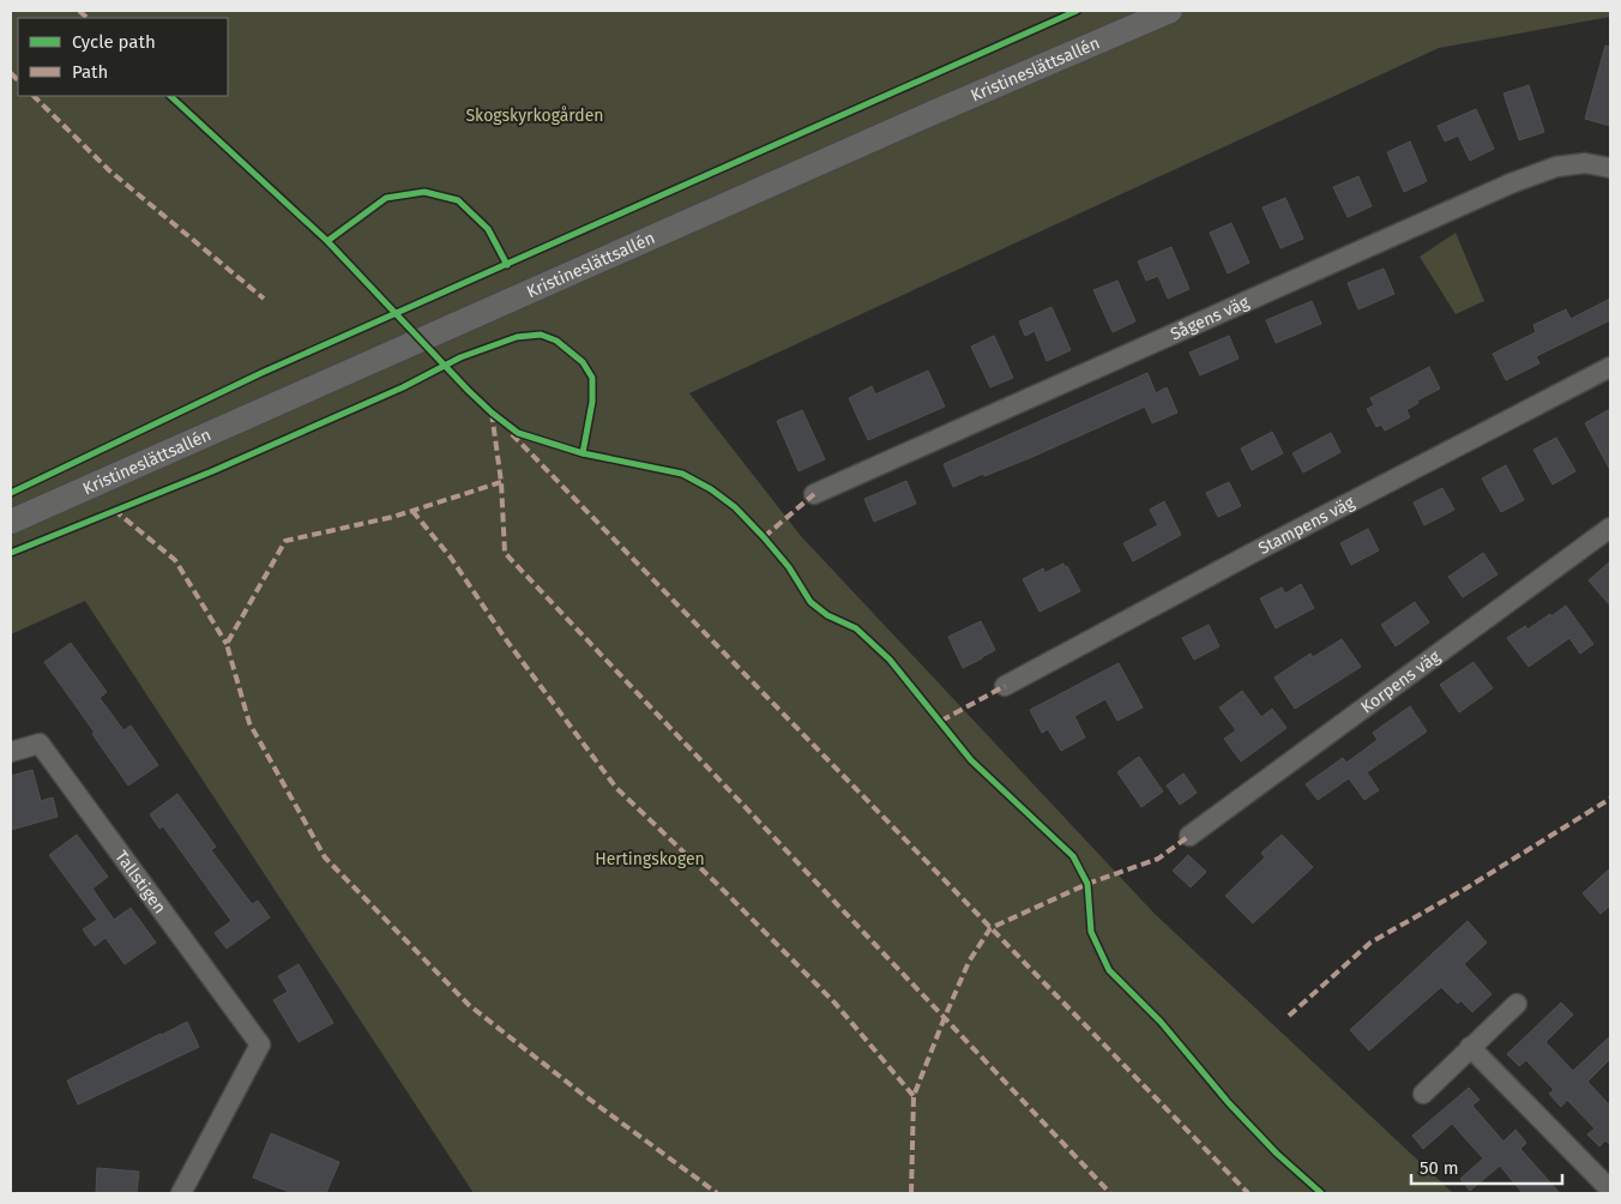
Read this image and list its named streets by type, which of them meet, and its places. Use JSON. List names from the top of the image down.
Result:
{
  "streets": {
    "street": [
      "Kristineslättsallén",
      "Sågens väg",
      "Stampens väg",
      "Korpens väg",
      "Tallstigen"
    ]
  },
  "parks": ["Skogskyrkogården", "Hertingskogen"],
  "legend": ["Cycle path", "Path"],
  "scale_bar": "50 m"
}
